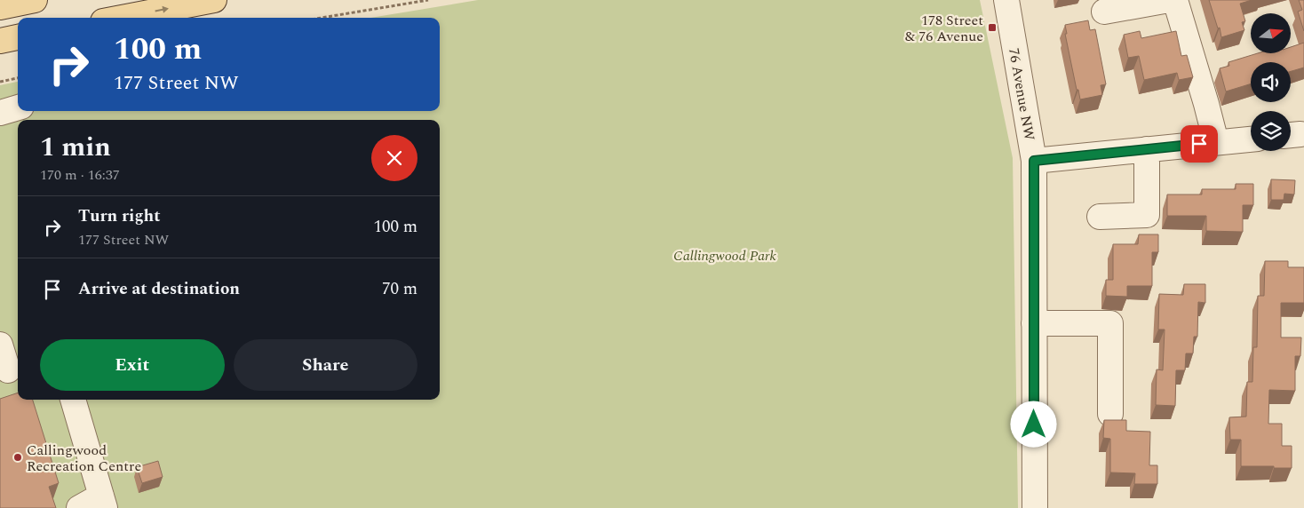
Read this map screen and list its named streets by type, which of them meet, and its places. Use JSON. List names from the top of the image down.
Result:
{
  "streets": {
    "street": ["76 Avenue NW"]
  },
  "parks": ["Callingwood Park"],
  "places": {
    "transit": ["178 Street & 76 Avenue"],
    "other": ["Callingwood Recreation Centre"]
  },
  "north": "right",
  "page": {
    "turn": ["100 m", "177 Street NW"],
    "heading": ["1 min", "170 m · 16:37"],
    "list": [
      {
        "name": "Turn right",
        "note": "177 Street NW",
        "value": "100 m"
      },
      {
        "name": "Arrive at destination",
        "value": "70 m"
      }
    ],
    "buttons": ["Exit", "Share"]
  }
}
